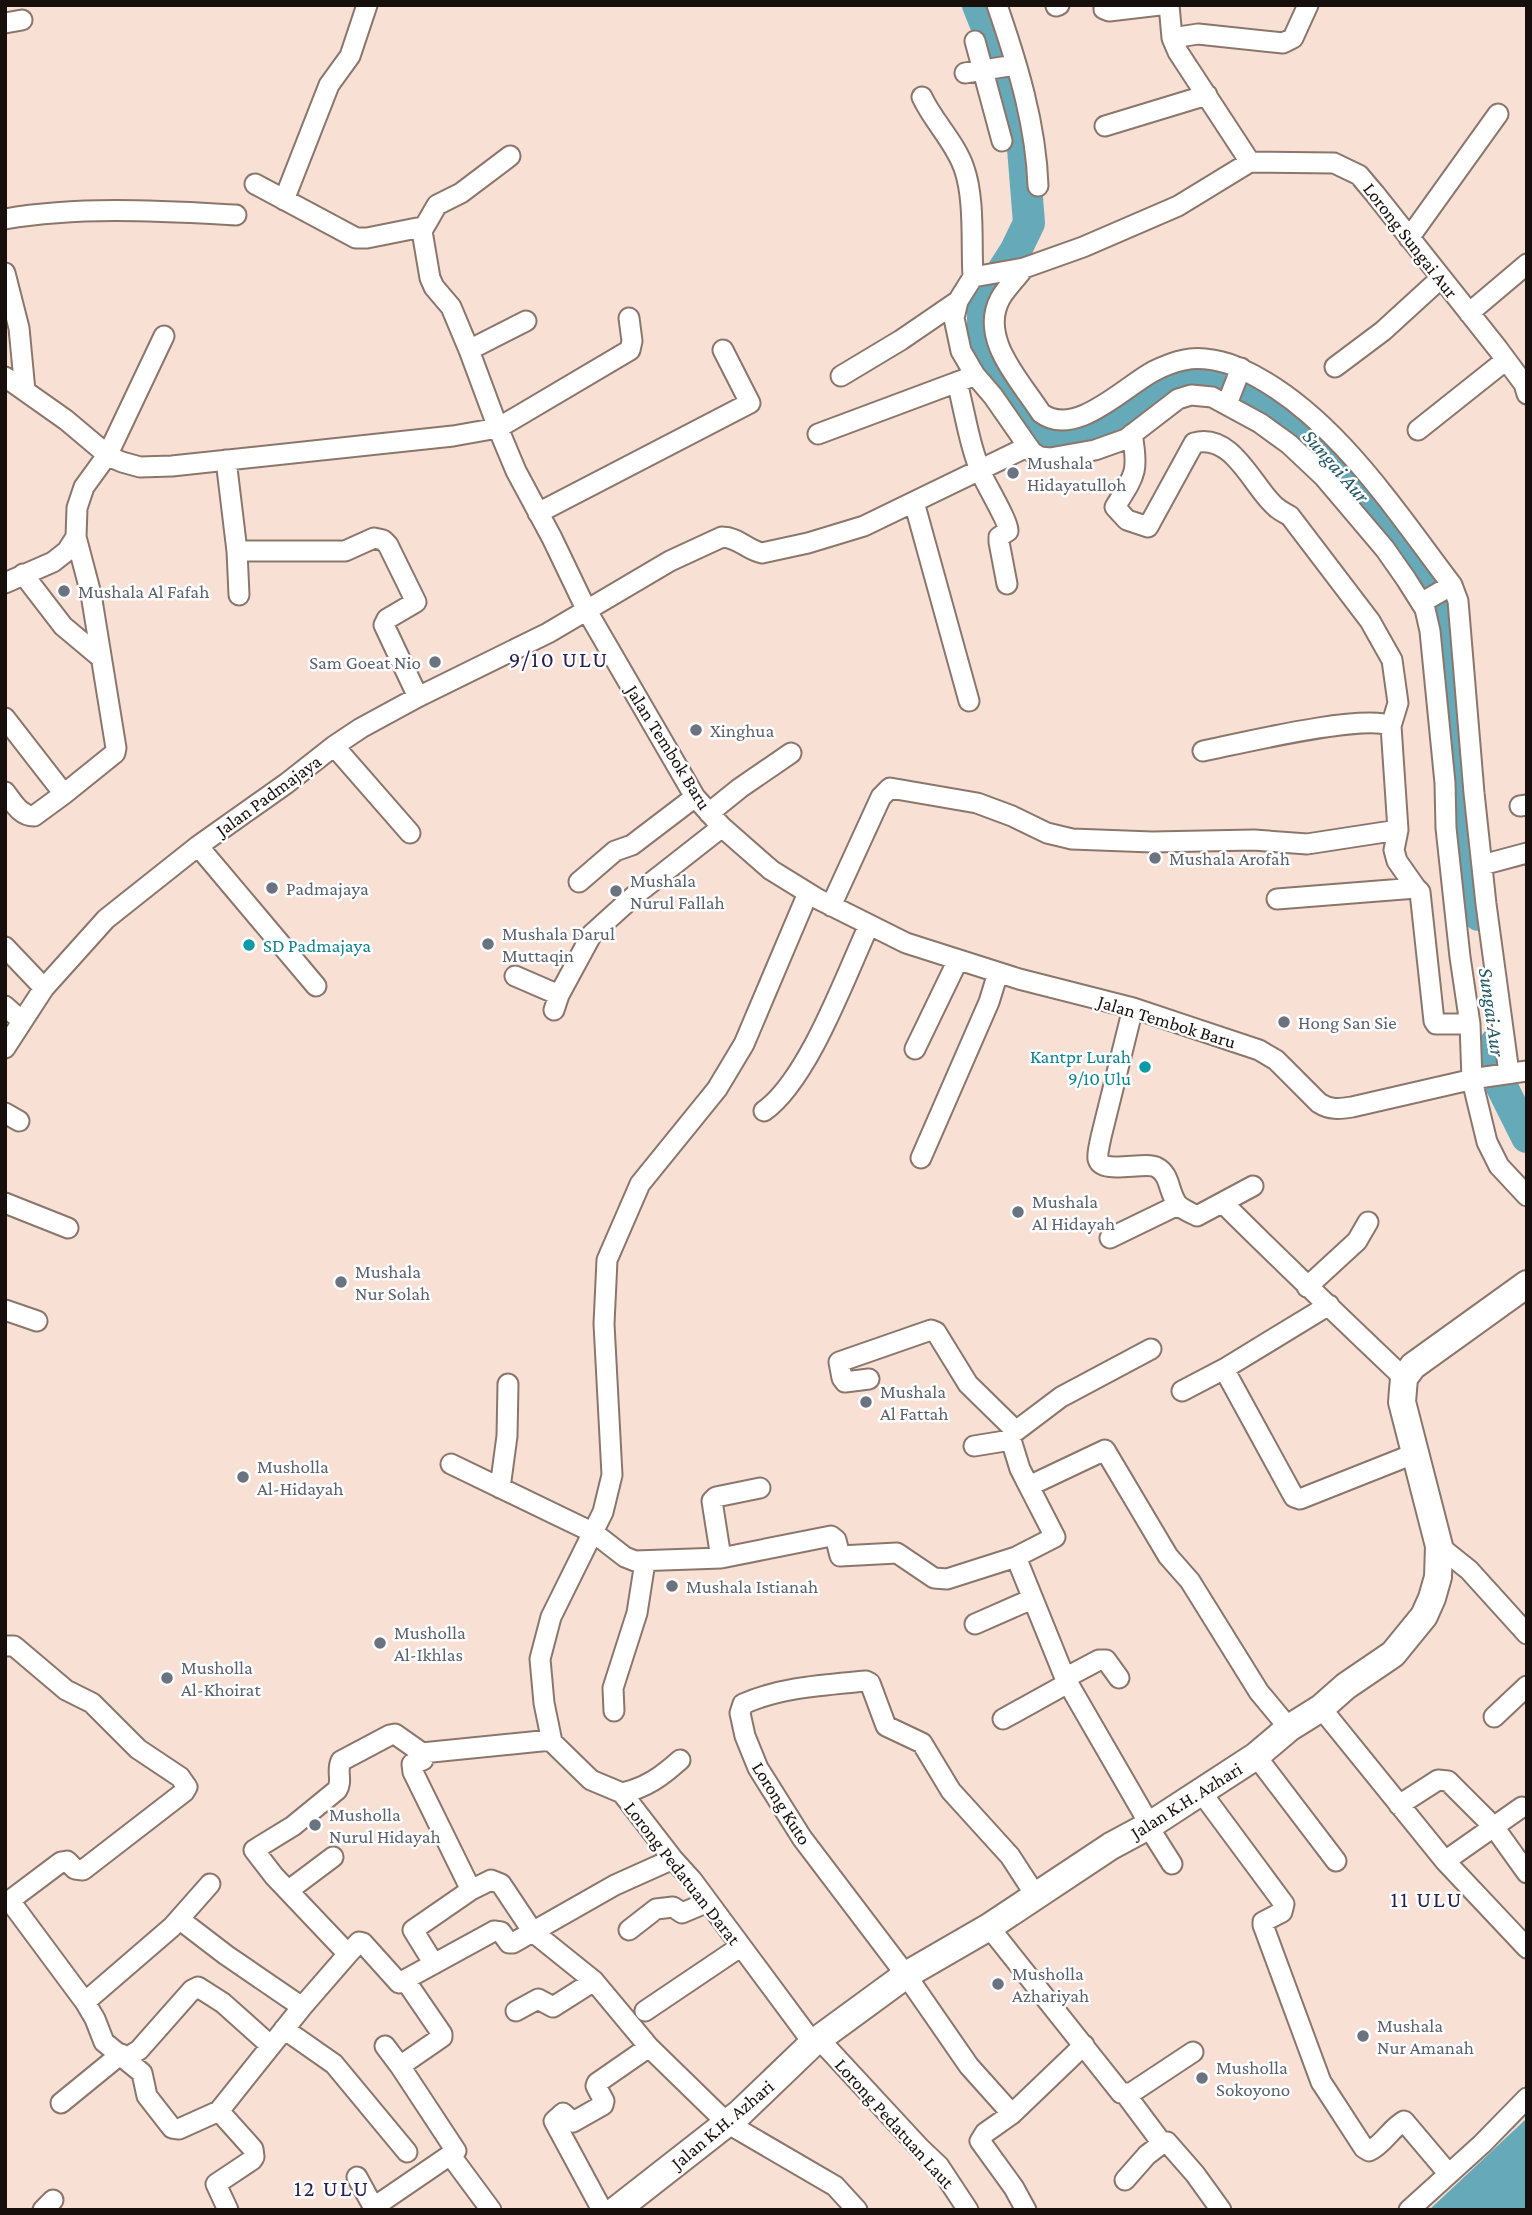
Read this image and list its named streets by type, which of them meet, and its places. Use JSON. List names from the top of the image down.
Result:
{
  "streets": {
    "street": [
      "Lorong Sungai Aur",
      "Jalan Tembok Baru",
      "Jalan Padmajaya",
      "Jalan K.H. Azhari",
      "Lorong Kuto",
      "Lorong Pedatuan Darat",
      "Lorong Pedatuan Laut"
    ]
  },
  "crossings": [
    ["Jalan Tembok Baru", "Jalan Padmajaya"],
    ["Jalan K.H. Azhari", "Lorong Kuto"],
    ["Jalan K.H. Azhari", "Lorong Pedatuan Darat"],
    ["Jalan K.H. Azhari", "Lorong Pedatuan Laut"],
    ["Lorong Pedatuan Darat", "Lorong Pedatuan Laut"]
  ],
  "districts": ["9/10 ULU", "11 ULU", "12 ULU"],
  "water": ["Sungai Aur"],
  "places": [
    "Mushala Hidayatulloh",
    "Mushala Al Fafah",
    "Sam Goeat Nio",
    "Xinghua",
    "Mushala Arofah",
    "Padmajaya",
    "Mushala Nurul Fallah",
    "Mushala Darul Muttaqin",
    "SD Padmajaya",
    "Hong San Sie",
    "Kantpr Lurah 9/10 Ulu",
    "Mushala Al Hidayah",
    "Mushala Nur Solah",
    "Mushala Al Fattah",
    "Musholla Al-Hidayah",
    "Mushala Istianah",
    "Musholla Al-Ikhlas",
    "Musholla Al-Khoirat",
    "Musholla Nurul Hidayah",
    "Musholla Azhariyah",
    "Mushala Nur Amanah",
    "Musholla Sokoyono"
  ]
}
